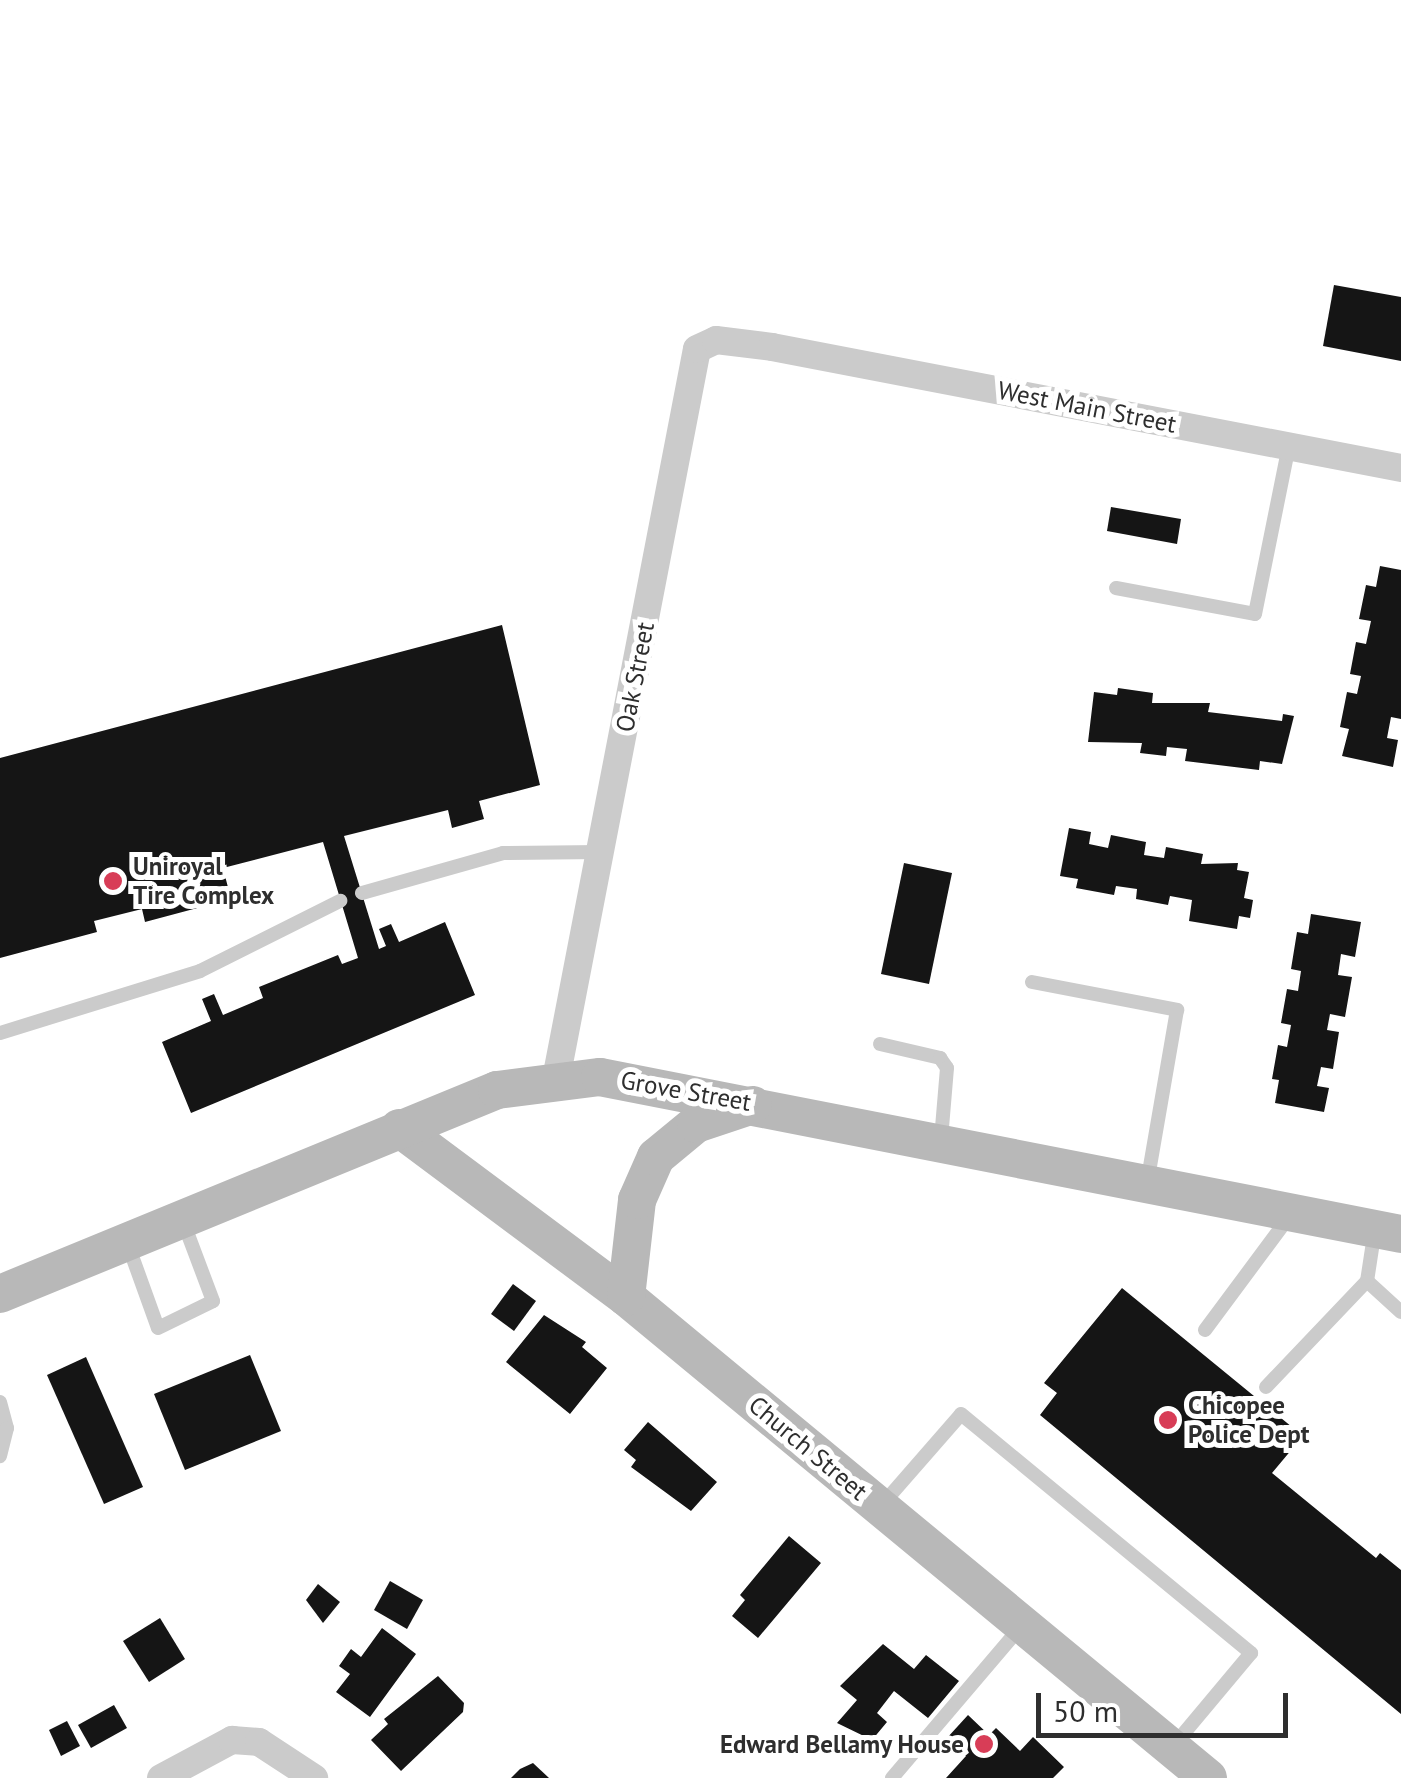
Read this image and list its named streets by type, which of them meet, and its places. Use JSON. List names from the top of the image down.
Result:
{
  "streets": {
    "main road": ["Grove Street", "Church Street"],
    "street": ["West Main Street", "Oak Street"]
  },
  "crossings": [
    ["West Main Street", "Oak Street"],
    ["Oak Street", "Grove Street"],
    ["Grove Street", "Church Street"]
  ],
  "places": ["Uniroyal Tire Complex", "Chicopee Police Dept", "Edward Bellamy House"],
  "scale_bar": "50 m"
}
